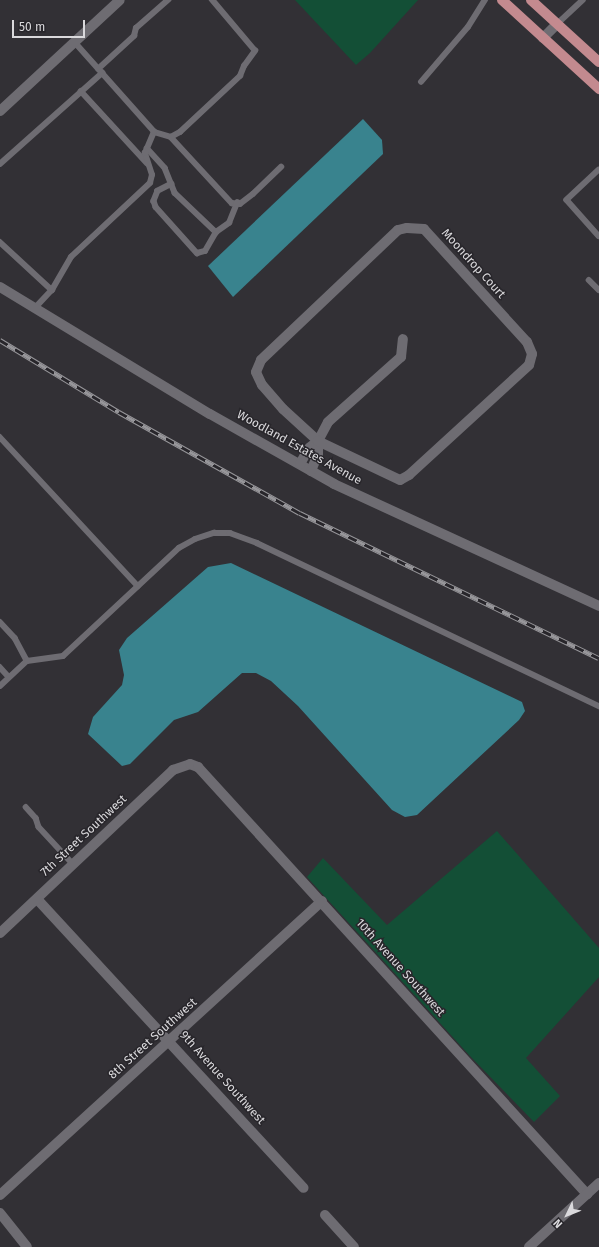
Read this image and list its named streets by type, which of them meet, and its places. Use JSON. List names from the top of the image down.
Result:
{
  "streets": {
    "street": [
      "Moondrop Court",
      "Woodland Estates Avenue",
      "7th Street Southwest",
      "10th Avenue Southwest",
      "8th Street Southwest",
      "9th Avenue Southwest"
    ]
  },
  "crossings": [
    ["7th Street Southwest", "10th Avenue Southwest"],
    ["7th Street Southwest", "9th Avenue Southwest"],
    ["10th Avenue Southwest", "8th Street Southwest"],
    ["8th Street Southwest", "9th Avenue Southwest"]
  ],
  "scale_bar": "50 m",
  "north": "bottom left"
}
